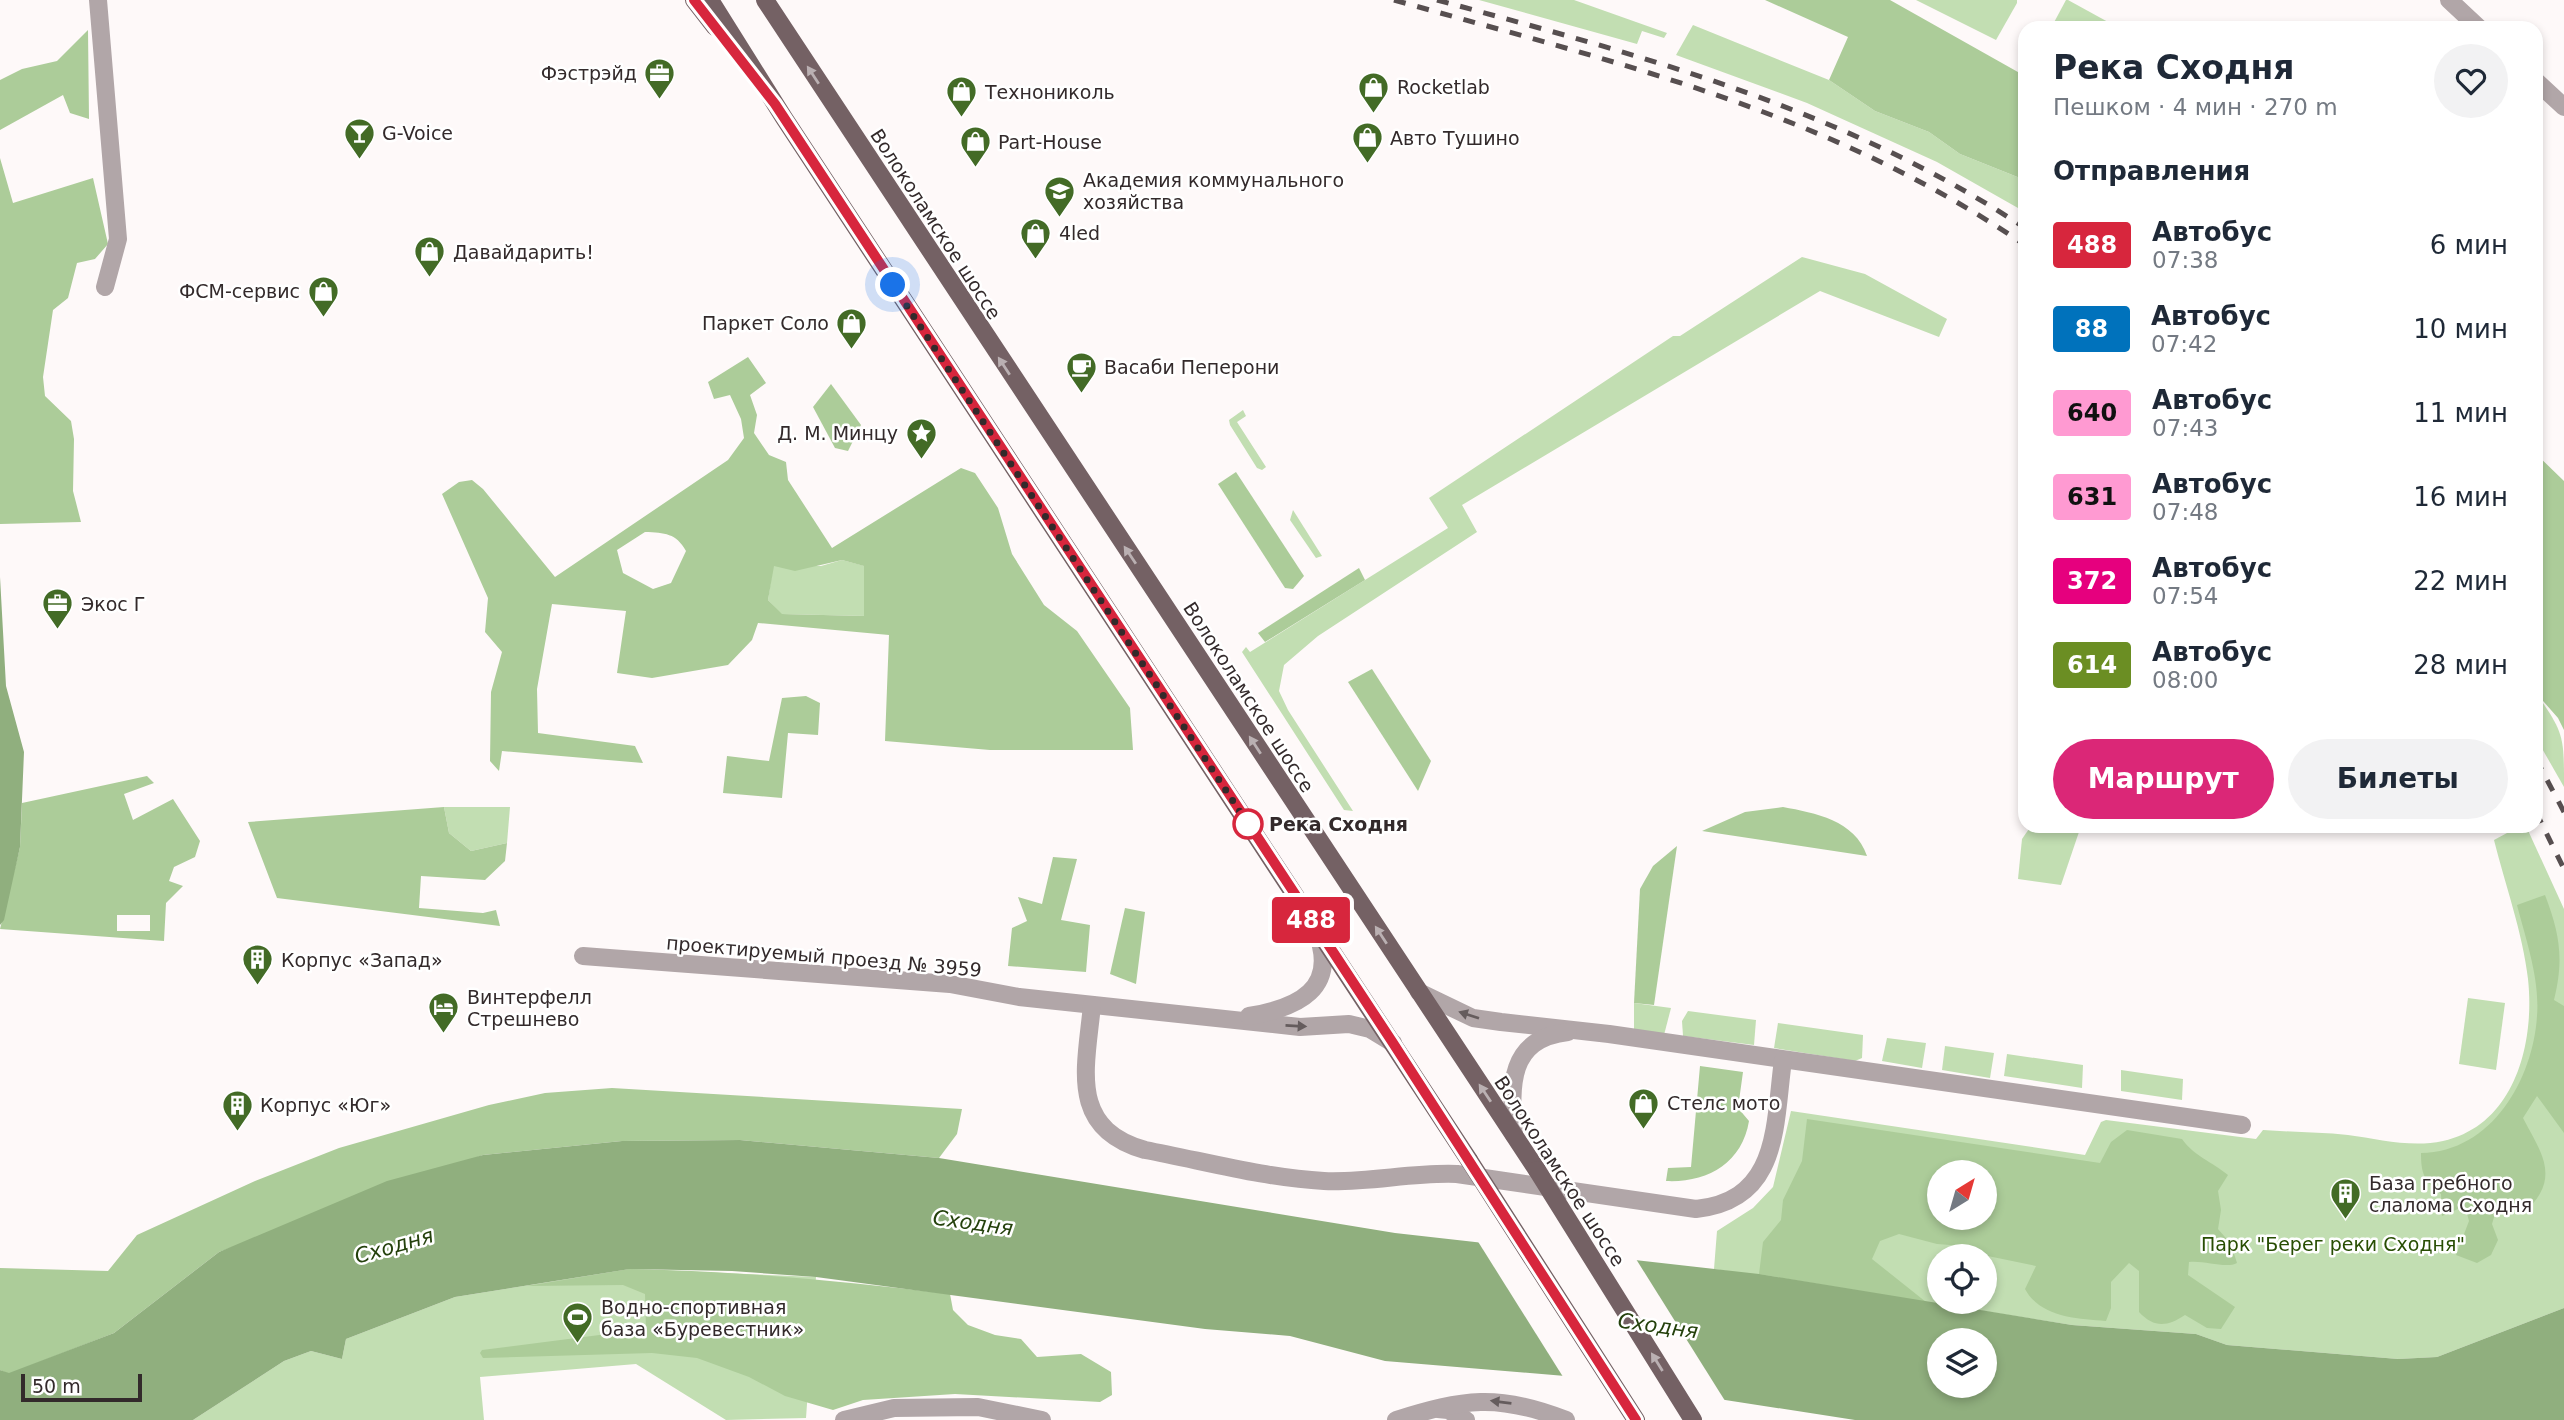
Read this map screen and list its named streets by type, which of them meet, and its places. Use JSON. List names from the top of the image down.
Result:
{
  "streets": {
    "main road": ["Волоколамское шоссе"],
    "street": ["проектируемый проезд № 3959"]
  },
  "water": ["Сходня"],
  "parks": ["Парк \"Берег реки Сходня\""],
  "places": {
    "office": ["Фэстрэйд", "Экос Г"],
    "shop": [
      "Rocketlab",
      "Технониколь",
      "Авто Тушино",
      "Part-House",
      "4led",
      "Давайдарить!",
      "ФСМ-сервис",
      "Паркет Соло",
      "Стелс мото"
    ],
    "bar": ["G-Voice"],
    "school or university": ["Академия коммунального хозяйства"],
    "cafe": ["Васаби Пеперони"],
    "place": ["Д. М. Минцу"],
    "other": ["Река Сходня"],
    "building": ["Корпус «Запад»", "Корпус «Юг»", "База гребного слалома Сходня"],
    "hotel": ["Винтерфелл Стрешнево"],
    "sports": ["Водно-спортивная база «Буревестник»"]
  },
  "lines": ["bus line 488"],
  "scale_bar": "50 m",
  "north": "top right",
  "page": {
    "on_map": "488",
    "heading": [
      ["Река Сходня", "Пешком · 4 мин · 270 m"],
      "Отправления"
    ],
    "list": [
      {
        "mark": "488",
        "name": "Автобус",
        "note": "07:38",
        "value": "6 мин"
      },
      {
        "mark": "88",
        "name": "Автобус",
        "note": "07:42",
        "value": "10 мин"
      },
      {
        "mark": "640",
        "name": "Автобус",
        "note": "07:43",
        "value": "11 мин"
      },
      {
        "mark": "631",
        "name": "Автобус",
        "note": "07:48",
        "value": "16 мин"
      },
      {
        "mark": "372",
        "name": "Автобус",
        "note": "07:54",
        "value": "22 мин"
      },
      {
        "mark": "614",
        "name": "Автобус",
        "note": "08:00",
        "value": "28 мин"
      }
    ],
    "buttons": ["Маршрут", "Билеты"],
    "scale": "50 m"
  }
}
